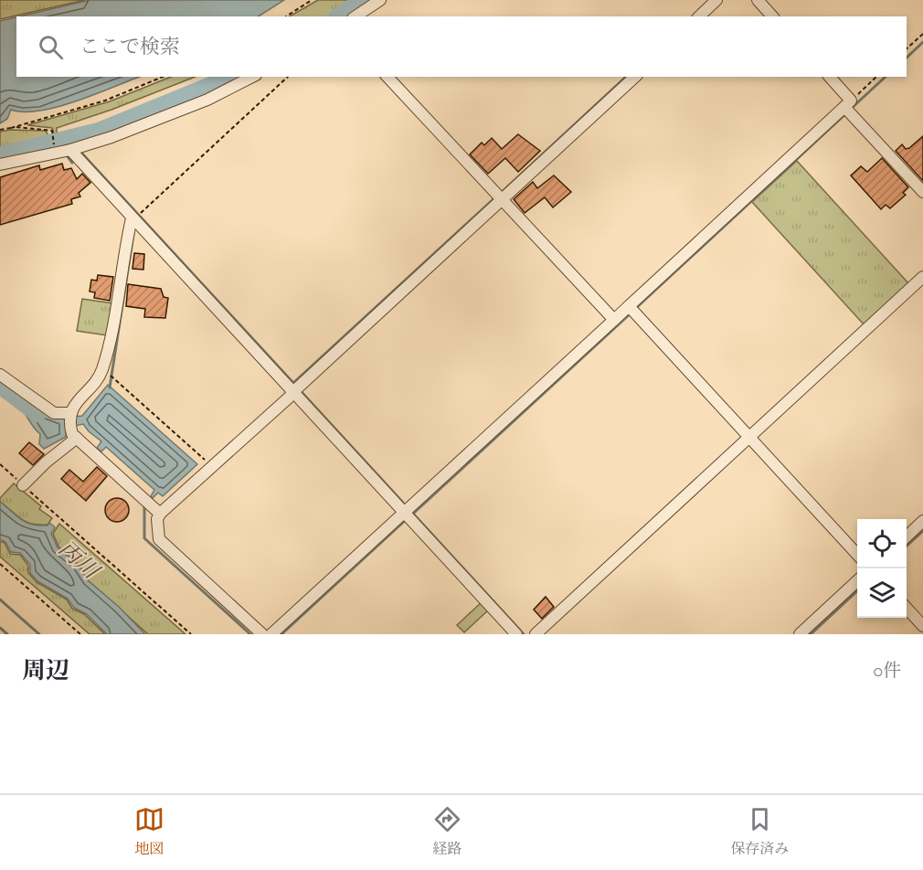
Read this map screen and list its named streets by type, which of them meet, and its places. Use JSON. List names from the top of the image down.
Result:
{
  "water": ["丙川"],
  "page": {
    "search": "ここで検索",
    "heading": ["周辺", "0件"],
    "nav": ["地図", "経路", "保存済み"]
  }
}
